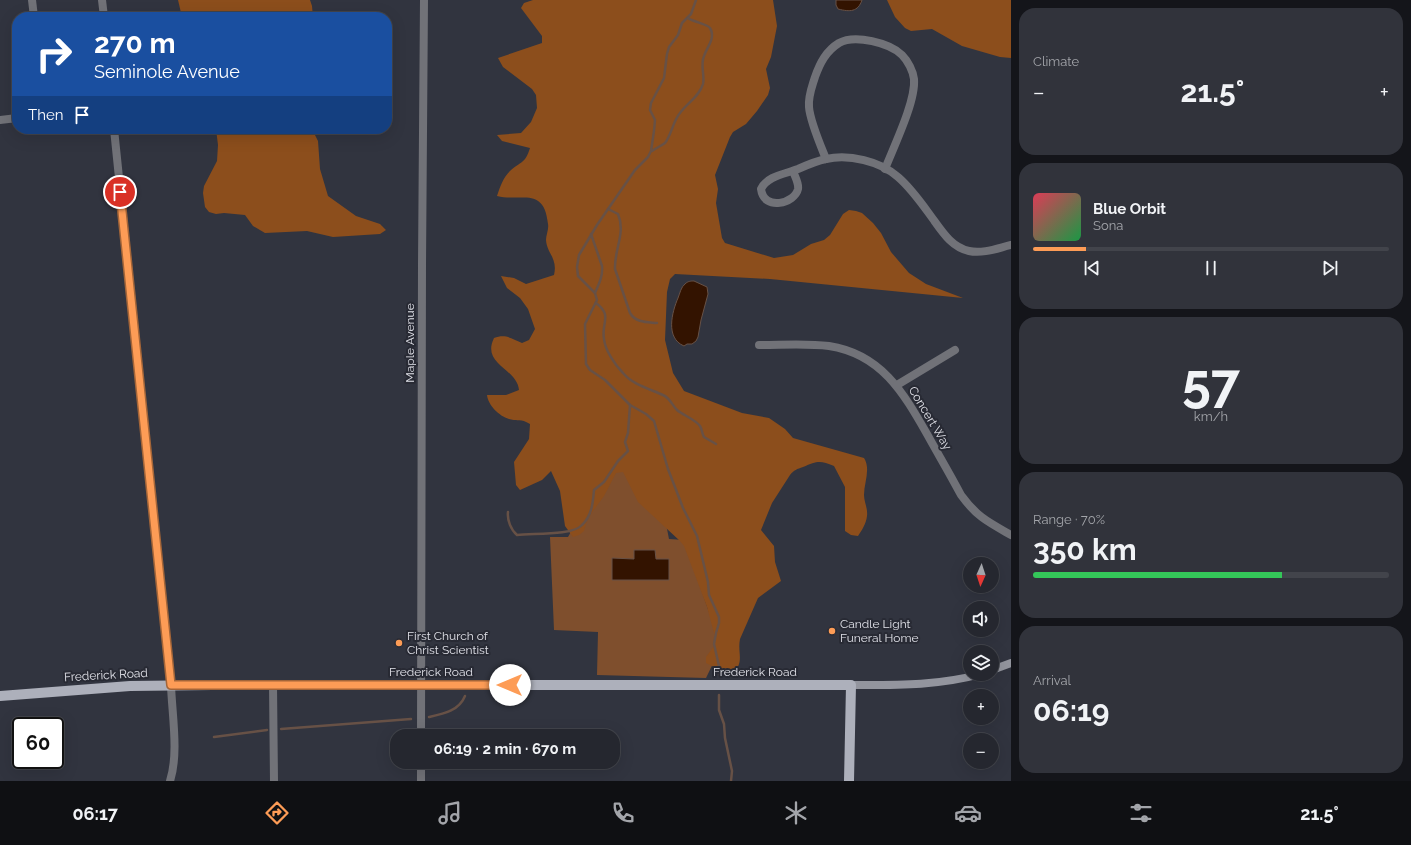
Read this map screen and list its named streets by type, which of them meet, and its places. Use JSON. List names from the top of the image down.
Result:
{
  "streets": {
    "main road": ["Frederick Road"],
    "street": ["Maple Avenue", "Concert Way"]
  },
  "crossings": [
    ["Maple Avenue", "Frederick Road"]
  ],
  "places": ["Candle Light Funeral Home", "First Church of Christ Scientist"],
  "north": "bottom",
  "page": {
    "tile": [
      "Climate",
      ["57", "km/h"],
      ["Range · 70%", "350 km"],
      ["Arrival", "06:19"]
    ],
    "turn": ["270 m", "Seminole Avenue"],
    "heat": ["−", "21.5°", "+"],
    "then": "Then",
    "song": ["Blue Orbit", "Sona"],
    "map_buttons": ["+", "−"],
    "limit": "60",
    "trip": "06:19 · 2 min · 670 m",
    "tabs": ["06:17", "21.5°"]
  }
}
